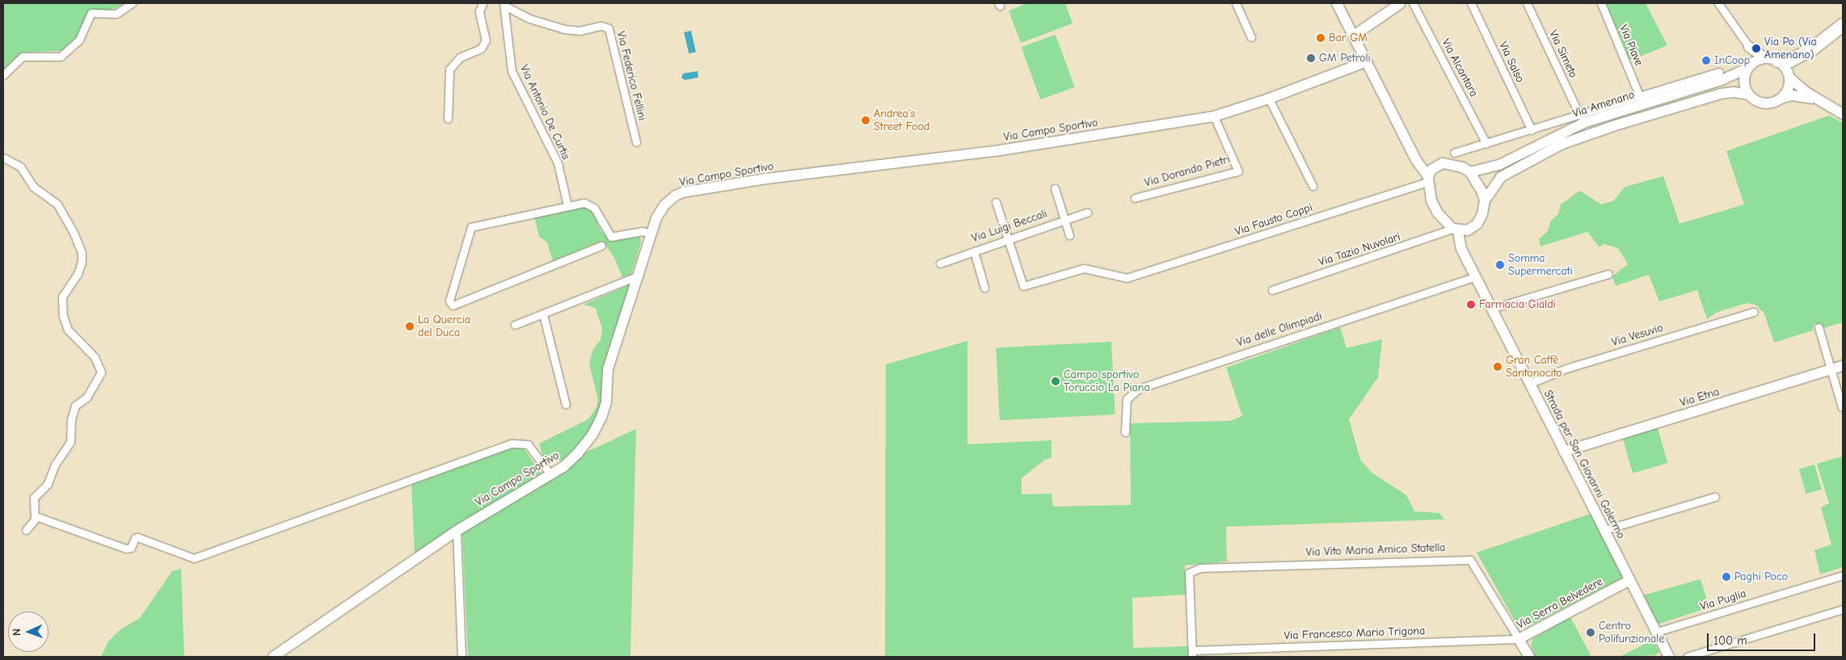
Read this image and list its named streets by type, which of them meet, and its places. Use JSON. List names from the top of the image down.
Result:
{
  "streets": {
    "street": [
      "Via Piave",
      "Via Simeto",
      "Via Salso",
      "Via Alcantara",
      "Via Federico Fellini",
      "Via Amenano",
      "Via Antonio De Curtis",
      "Via Campo Sportivo",
      "Via Dorando Pietri",
      "Via Fausto Coppi",
      "Via Luigi Beccali",
      "Via Tazio Nuvolari",
      "Via delle Olimpiadi",
      "Via Vesuvio",
      "Via Etna",
      "Strada per San Giovanni Galermo",
      "Via Vito Maria Amico Statella",
      "Via Puglia",
      "Via Serra Belvedere",
      "Via Francesco Mario Trigona"
    ]
  },
  "crossings": [
    ["Via Federico Fellini", "Via Antonio De Curtis"],
    ["Via Amenano", "Via Fausto Coppi"],
    ["Via Amenano", "Via Tazio Nuvolari"],
    ["Via Amenano", "Strada per San Giovanni Galermo"],
    ["Via Campo Sportivo", "Via Dorando Pietri"],
    ["Via Fausto Coppi", "Via Luigi Beccali"],
    ["Via Fausto Coppi", "Via Tazio Nuvolari"],
    ["Via Fausto Coppi", "Strada per San Giovanni Galermo"],
    ["Via Tazio Nuvolari", "Strada per San Giovanni Galermo"],
    ["Via delle Olimpiadi", "Strada per San Giovanni Galermo"],
    ["Via Vesuvio", "Strada per San Giovanni Galermo"],
    ["Via Etna", "Strada per San Giovanni Galermo"],
    ["Strada per San Giovanni Galermo", "Via Puglia"],
    ["Strada per San Giovanni Galermo", "Via Serra Belvedere"],
    ["Via Vito Maria Amico Statella", "Via Serra Belvedere"],
    ["Via Vito Maria Amico Statella", "Via Francesco Mario Trigona"],
    ["Via Serra Belvedere", "Via Francesco Mario Trigona"]
  ],
  "places": [
    "Bar GM",
    "Via Po (Via Amenano)",
    "GM Petroli",
    "InCoop",
    "Andrea's Street Food",
    "Somma Supermercati",
    "Farmacia Gialdi",
    "La Quercia del Duca",
    "Gran Caffè Santonocito",
    "Campo sportivo Toruccio La Piana",
    "Paghi Poco",
    "Centro Polifunzionale"
  ],
  "scale_bar": "100 m",
  "north": "left"
}
